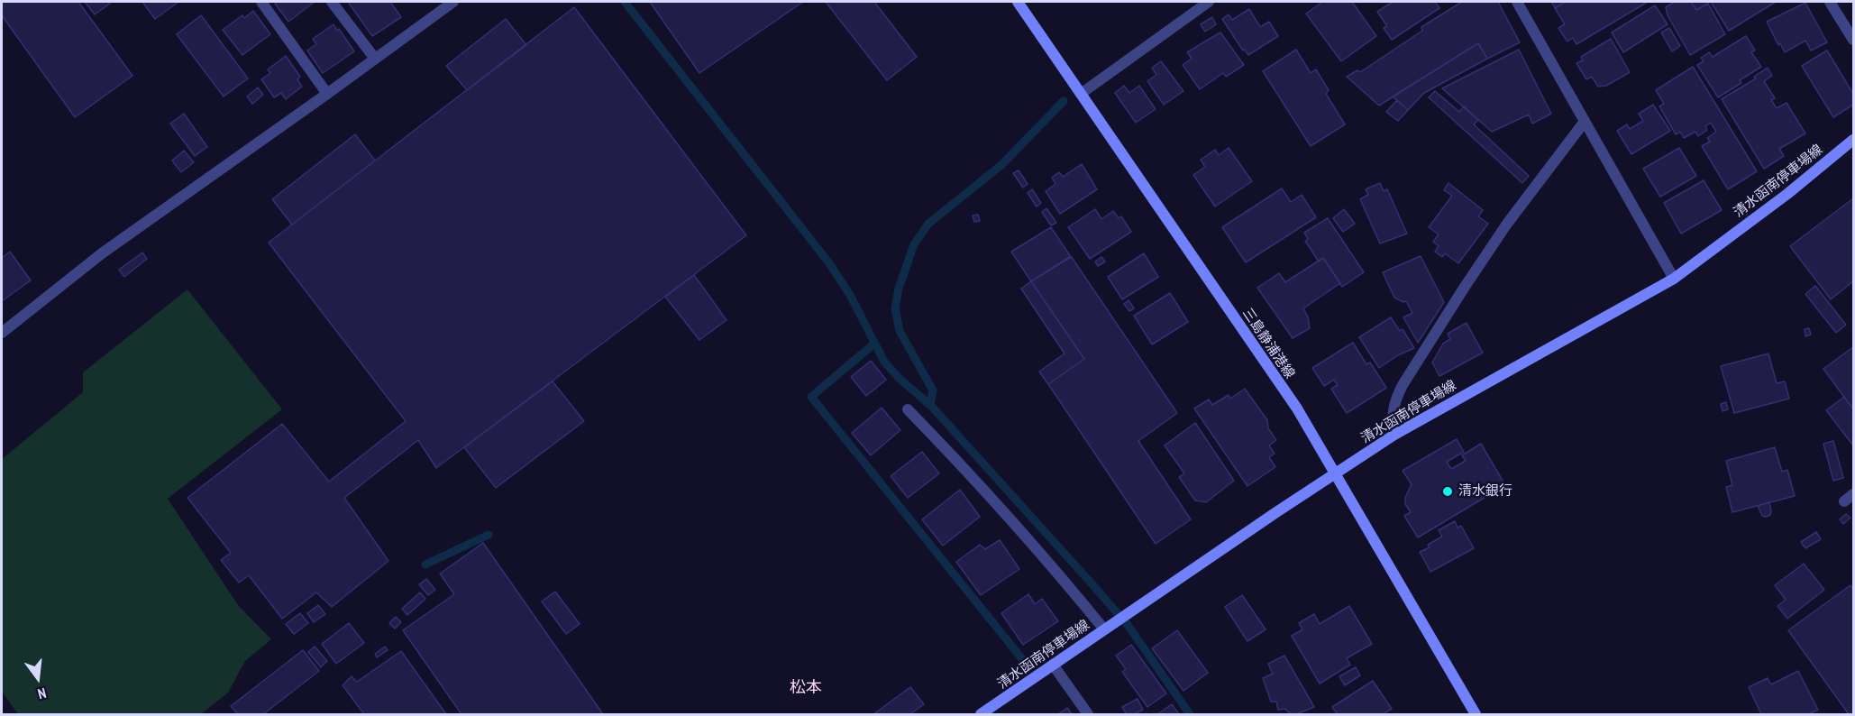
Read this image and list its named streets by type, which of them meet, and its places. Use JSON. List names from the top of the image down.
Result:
{
  "streets": {
    "main road": ["清水函南停車場線", "三島静浦港線"]
  },
  "crossings": [
    ["清水函南停車場線", "三島静浦港線"]
  ],
  "districts": ["松本"],
  "places": ["清水銀行"],
  "north": "bottom"
}
